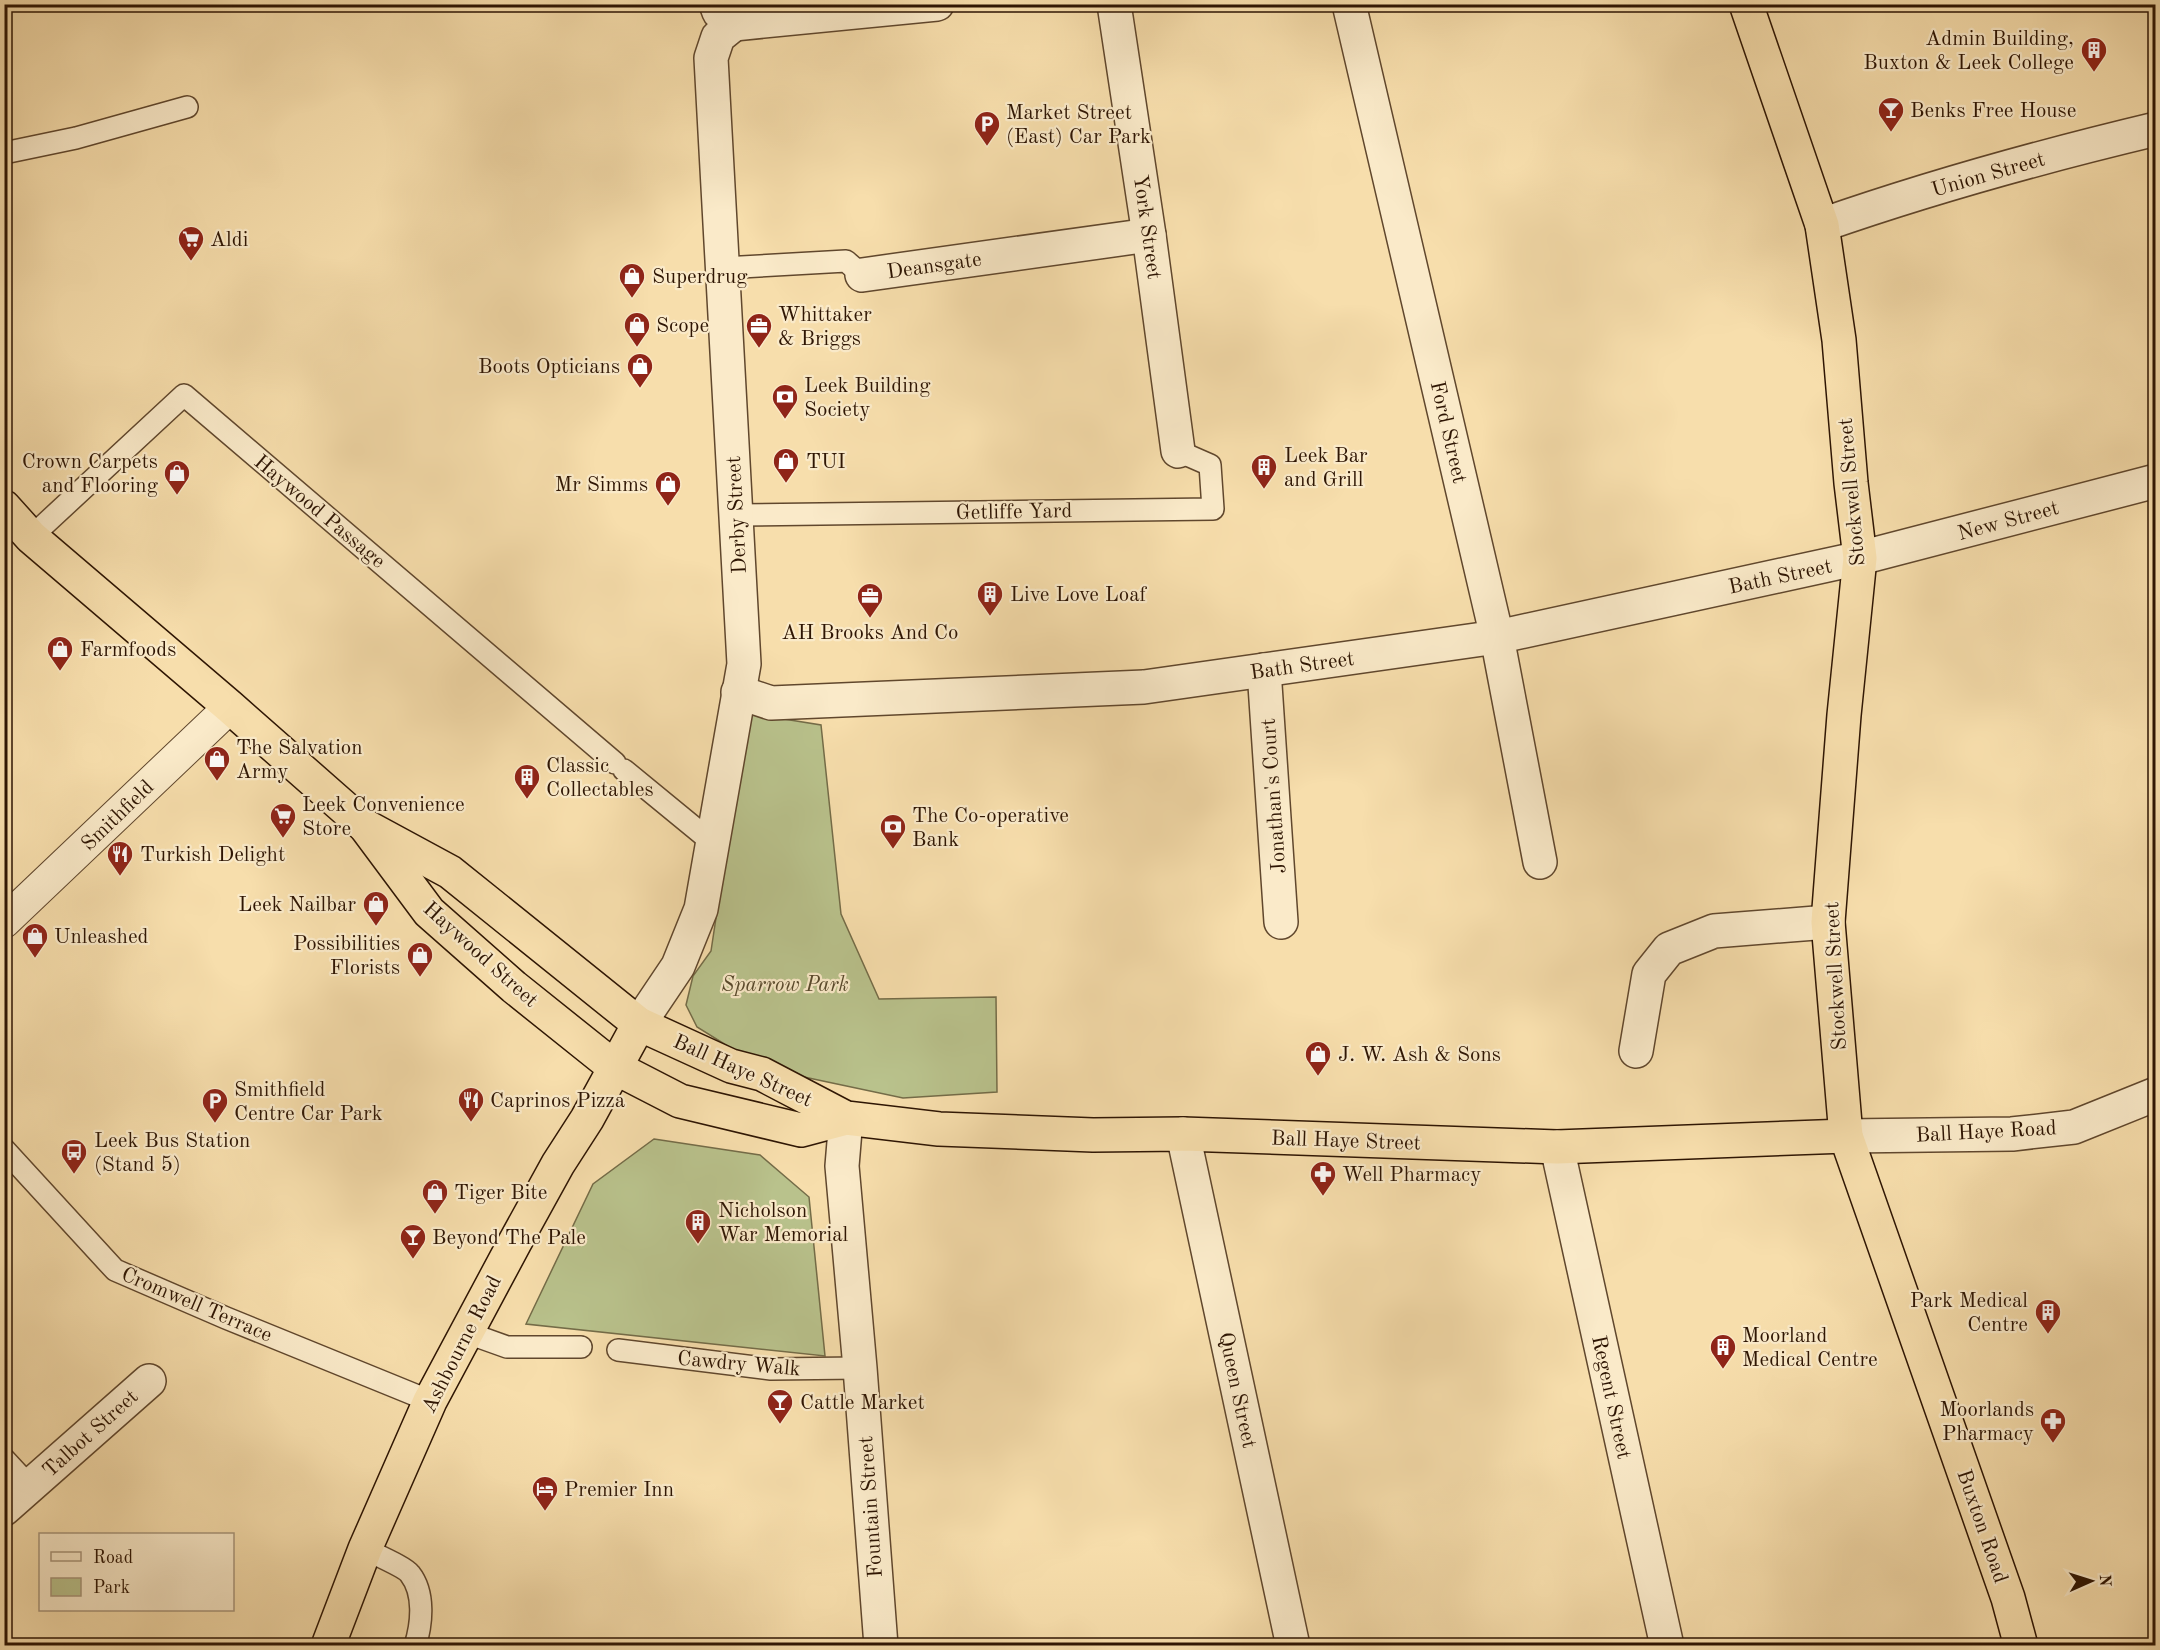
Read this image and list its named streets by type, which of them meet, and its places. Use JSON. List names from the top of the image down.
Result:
{
  "streets": {
    "highway": [
      "Stockwell Street",
      "Haywood Street",
      "Ball Haye Street",
      "Ashbourne Road",
      "Buxton Road"
    ],
    "street": [
      "Union Street",
      "York Street",
      "Deansgate",
      "Ford Street",
      "Derby Street",
      "New Street",
      "Bath Street",
      "Jonathan's Court",
      "Smithfield",
      "Ball Haye Road",
      "Queen Street",
      "Regent Street",
      "Talbot Street",
      "Fountain Street"
    ],
    "lane": [
      "Haywood Passage",
      "Getliffe Yard",
      "Cromwell Terrace",
      "Cawdry Walk"
    ]
  },
  "crossings": [
    ["Union Street", "Stockwell Street"],
    ["York Street", "Deansgate"],
    ["York Street", "Getliffe Yard"],
    ["Deansgate", "Derby Street"],
    ["Ford Street", "Bath Street"],
    ["Stockwell Street", "New Street"],
    ["Stockwell Street", "Bath Street"],
    ["Stockwell Street", "Ball Haye Street"],
    ["Stockwell Street", "Ball Haye Road"],
    ["Stockwell Street", "Buxton Road"],
    ["Haywood Passage", "Derby Street"],
    ["Haywood Passage", "Haywood Street"],
    ["Getliffe Yard", "Derby Street"],
    ["Derby Street", "Bath Street"],
    ["Derby Street", "Haywood Street"],
    ["Derby Street", "Ball Haye Street"],
    ["Derby Street", "Ashbourne Road"],
    ["New Street", "Bath Street"],
    ["Bath Street", "Jonathan's Court"],
    ["Smithfield", "Haywood Street"],
    ["Haywood Street", "Ball Haye Street"],
    ["Haywood Street", "Ashbourne Road"],
    ["Ball Haye Street", "Ball Haye Road"],
    ["Ball Haye Street", "Ashbourne Road"],
    ["Ball Haye Street", "Queen Street"],
    ["Ball Haye Street", "Regent Street"],
    ["Ball Haye Street", "Fountain Street"],
    ["Ball Haye Street", "Buxton Road"],
    ["Ball Haye Road", "Buxton Road"],
    ["Cromwell Terrace", "Ashbourne Road"],
    ["Cawdry Walk", "Fountain Street"]
  ],
  "parks": ["Sparrow Park"],
  "places": {
    "building": [
      "Admin Building, Buxton & Leek College",
      "Leek Bar and Grill",
      "Live Love Loaf",
      "Classic Collectables",
      "Nicholson War Memorial",
      "Park Medical Centre",
      "Moorland Medical Centre"
    ],
    "bar": ["Benks Free House", "Beyond The Pale", "Cattle Market"],
    "parking": ["Market Street (East) Car Park", "Smithfield Centre Car Park"],
    "supermarket": ["Aldi", "Leek Convenience Store"],
    "shop": [
      "Superdrug",
      "Scope",
      "Boots Opticians",
      "TUI",
      "Crown Carpets and Flooring",
      "Mr Simms",
      "Farmfoods",
      "The Salvation Army",
      "Leek Nailbar",
      "Unleashed",
      "Possibilities Florists",
      "J. W. Ash & Sons",
      "Tiger Bite"
    ],
    "office": ["Whittaker & Briggs", "AH Brooks And Co"],
    "bank": ["Leek Building Society", "The Co-operative Bank"],
    "restaurant": ["Turkish Delight", "Caprinos Pizza"],
    "bus stop": ["Leek Bus Station (Stand 5)"],
    "pharmacy": ["Well Pharmacy", "Moorlands Pharmacy"],
    "hotel": ["Premier Inn"]
  },
  "legend": ["Road", "Park"],
  "north": "right"
}
